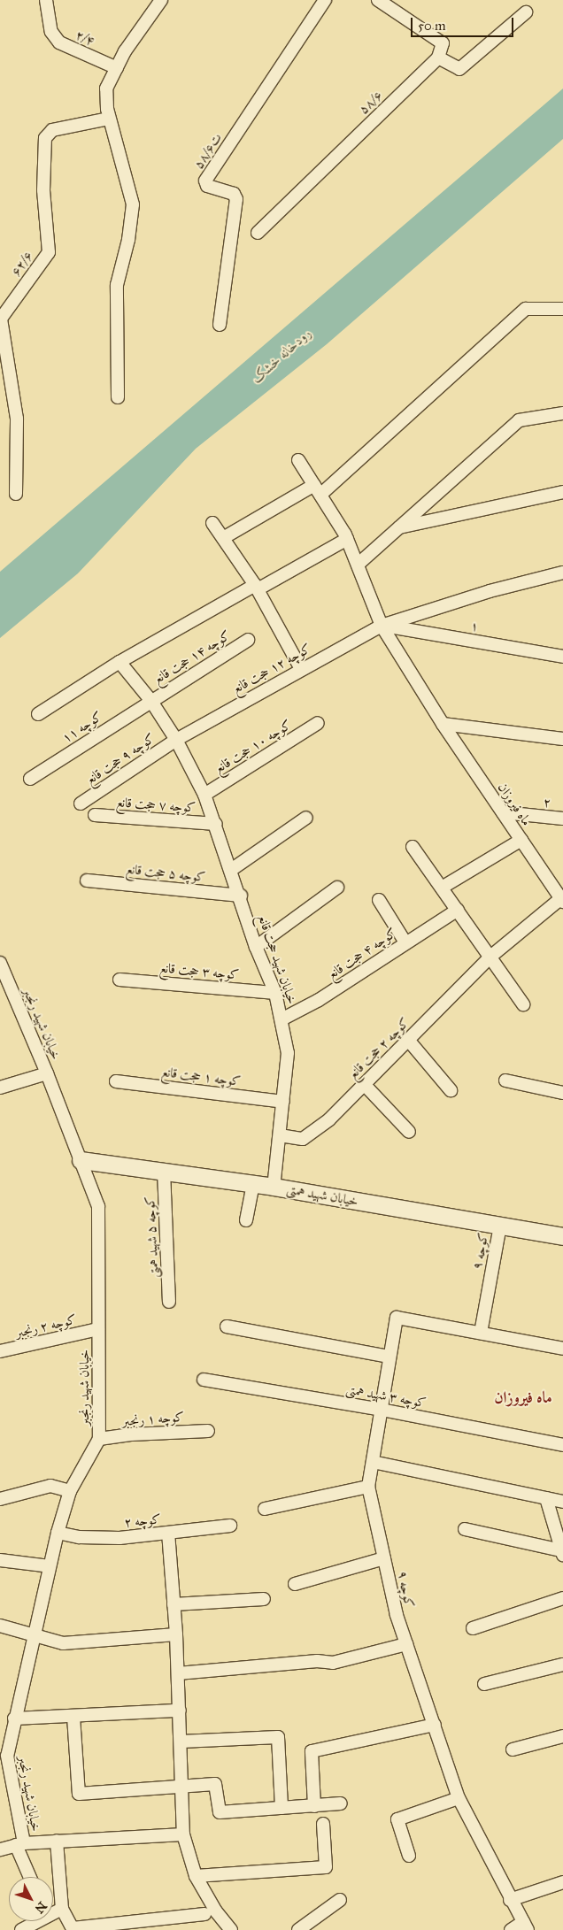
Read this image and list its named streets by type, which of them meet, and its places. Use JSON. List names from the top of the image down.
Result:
{
  "streets": {
    "street": [
      "۲/۴",
      "۵۸/۶",
      "۵۸/۶ت",
      "۶۲/۶",
      "۱",
      "کوچه ۱۴ حجت قانع",
      "کوچه ۱۲ حجت قانع",
      "کوچه ۱۱",
      "کوچه ۱۰ حجت قانع",
      "کوچه ۹ حجت قانع",
      "۲",
      "ماه فیروزان",
      "کوچه ۷ حجت قانع",
      "کوچه ۵ حجت قانع",
      "کوچه ۴ حجت قانع",
      "خیابان شهید حجت قانع",
      "کوچه ۳ حجت قانع",
      "خیابان شهید رنجبر",
      "کوچه ۲ حجت قانع",
      "کوچه ۱ حجت قانع",
      "خیابان شهید همتی",
      "کوچه ۵ شهید همتی",
      "کوچه ۹",
      "کوچه ۲ رنجبر",
      "کوچه ۳ شهید همتی",
      "کوچه ۱ رنجبر",
      "کوچه ۲"
    ]
  },
  "crossings": [
    ["۱", "کوچه ۱۲ حجت قانع"],
    ["۱", "ماه فیروزان"],
    ["کوچه ۱۴ حجت قانع", "کوچه ۱۱"],
    ["کوچه ۱۴ حجت قانع", "خیابان شهید حجت قانع"],
    ["کوچه ۱۲ حجت قانع", "کوچه ۹ حجت قانع"],
    ["کوچه ۱۲ حجت قانع", "ماه فیروزان"],
    ["کوچه ۱۲ حجت قانع", "خیابان شهید حجت قانع"],
    ["کوچه ۱۱", "خیابان شهید حجت قانع"],
    ["کوچه ۱۰ حجت قانع", "خیابان شهید حجت قانع"],
    ["کوچه ۹ حجت قانع", "خیابان شهید حجت قانع"],
    ["۲", "ماه فیروزان"],
    ["ماه فیروزان", "کوچه ۲ حجت قانع"],
    ["کوچه ۷ حجت قانع", "خیابان شهید حجت قانع"],
    ["کوچه ۵ حجت قانع", "خیابان شهید حجت قانع"],
    ["کوچه ۴ حجت قانع", "خیابان شهید حجت قانع"],
    ["خیابان شهید حجت قانع", "کوچه ۳ حجت قانع"],
    ["خیابان شهید حجت قانع", "کوچه ۲ حجت قانع"],
    ["خیابان شهید حجت قانع", "کوچه ۱ حجت قانع"],
    ["خیابان شهید حجت قانع", "خیابان شهید همتی"],
    ["خیابان شهید رنجبر", "خیابان شهید همتی"],
    ["خیابان شهید رنجبر", "کوچه ۲ رنجبر"],
    ["خیابان شهید رنجبر", "کوچه ۱ رنجبر"],
    ["خیابان شهید رنجبر", "کوچه ۲"],
    ["خیابان شهید همتی", "کوچه ۵ شهید همتی"],
    ["خیابان شهید همتی", "کوچه ۹"],
    ["کوچه ۹", "کوچه ۳ شهید همتی"]
  ],
  "districts": ["ماه فیروزان"],
  "water": ["رودخانه خشک"],
  "scale_bar": "50 m",
  "north": "bottom right"
}
